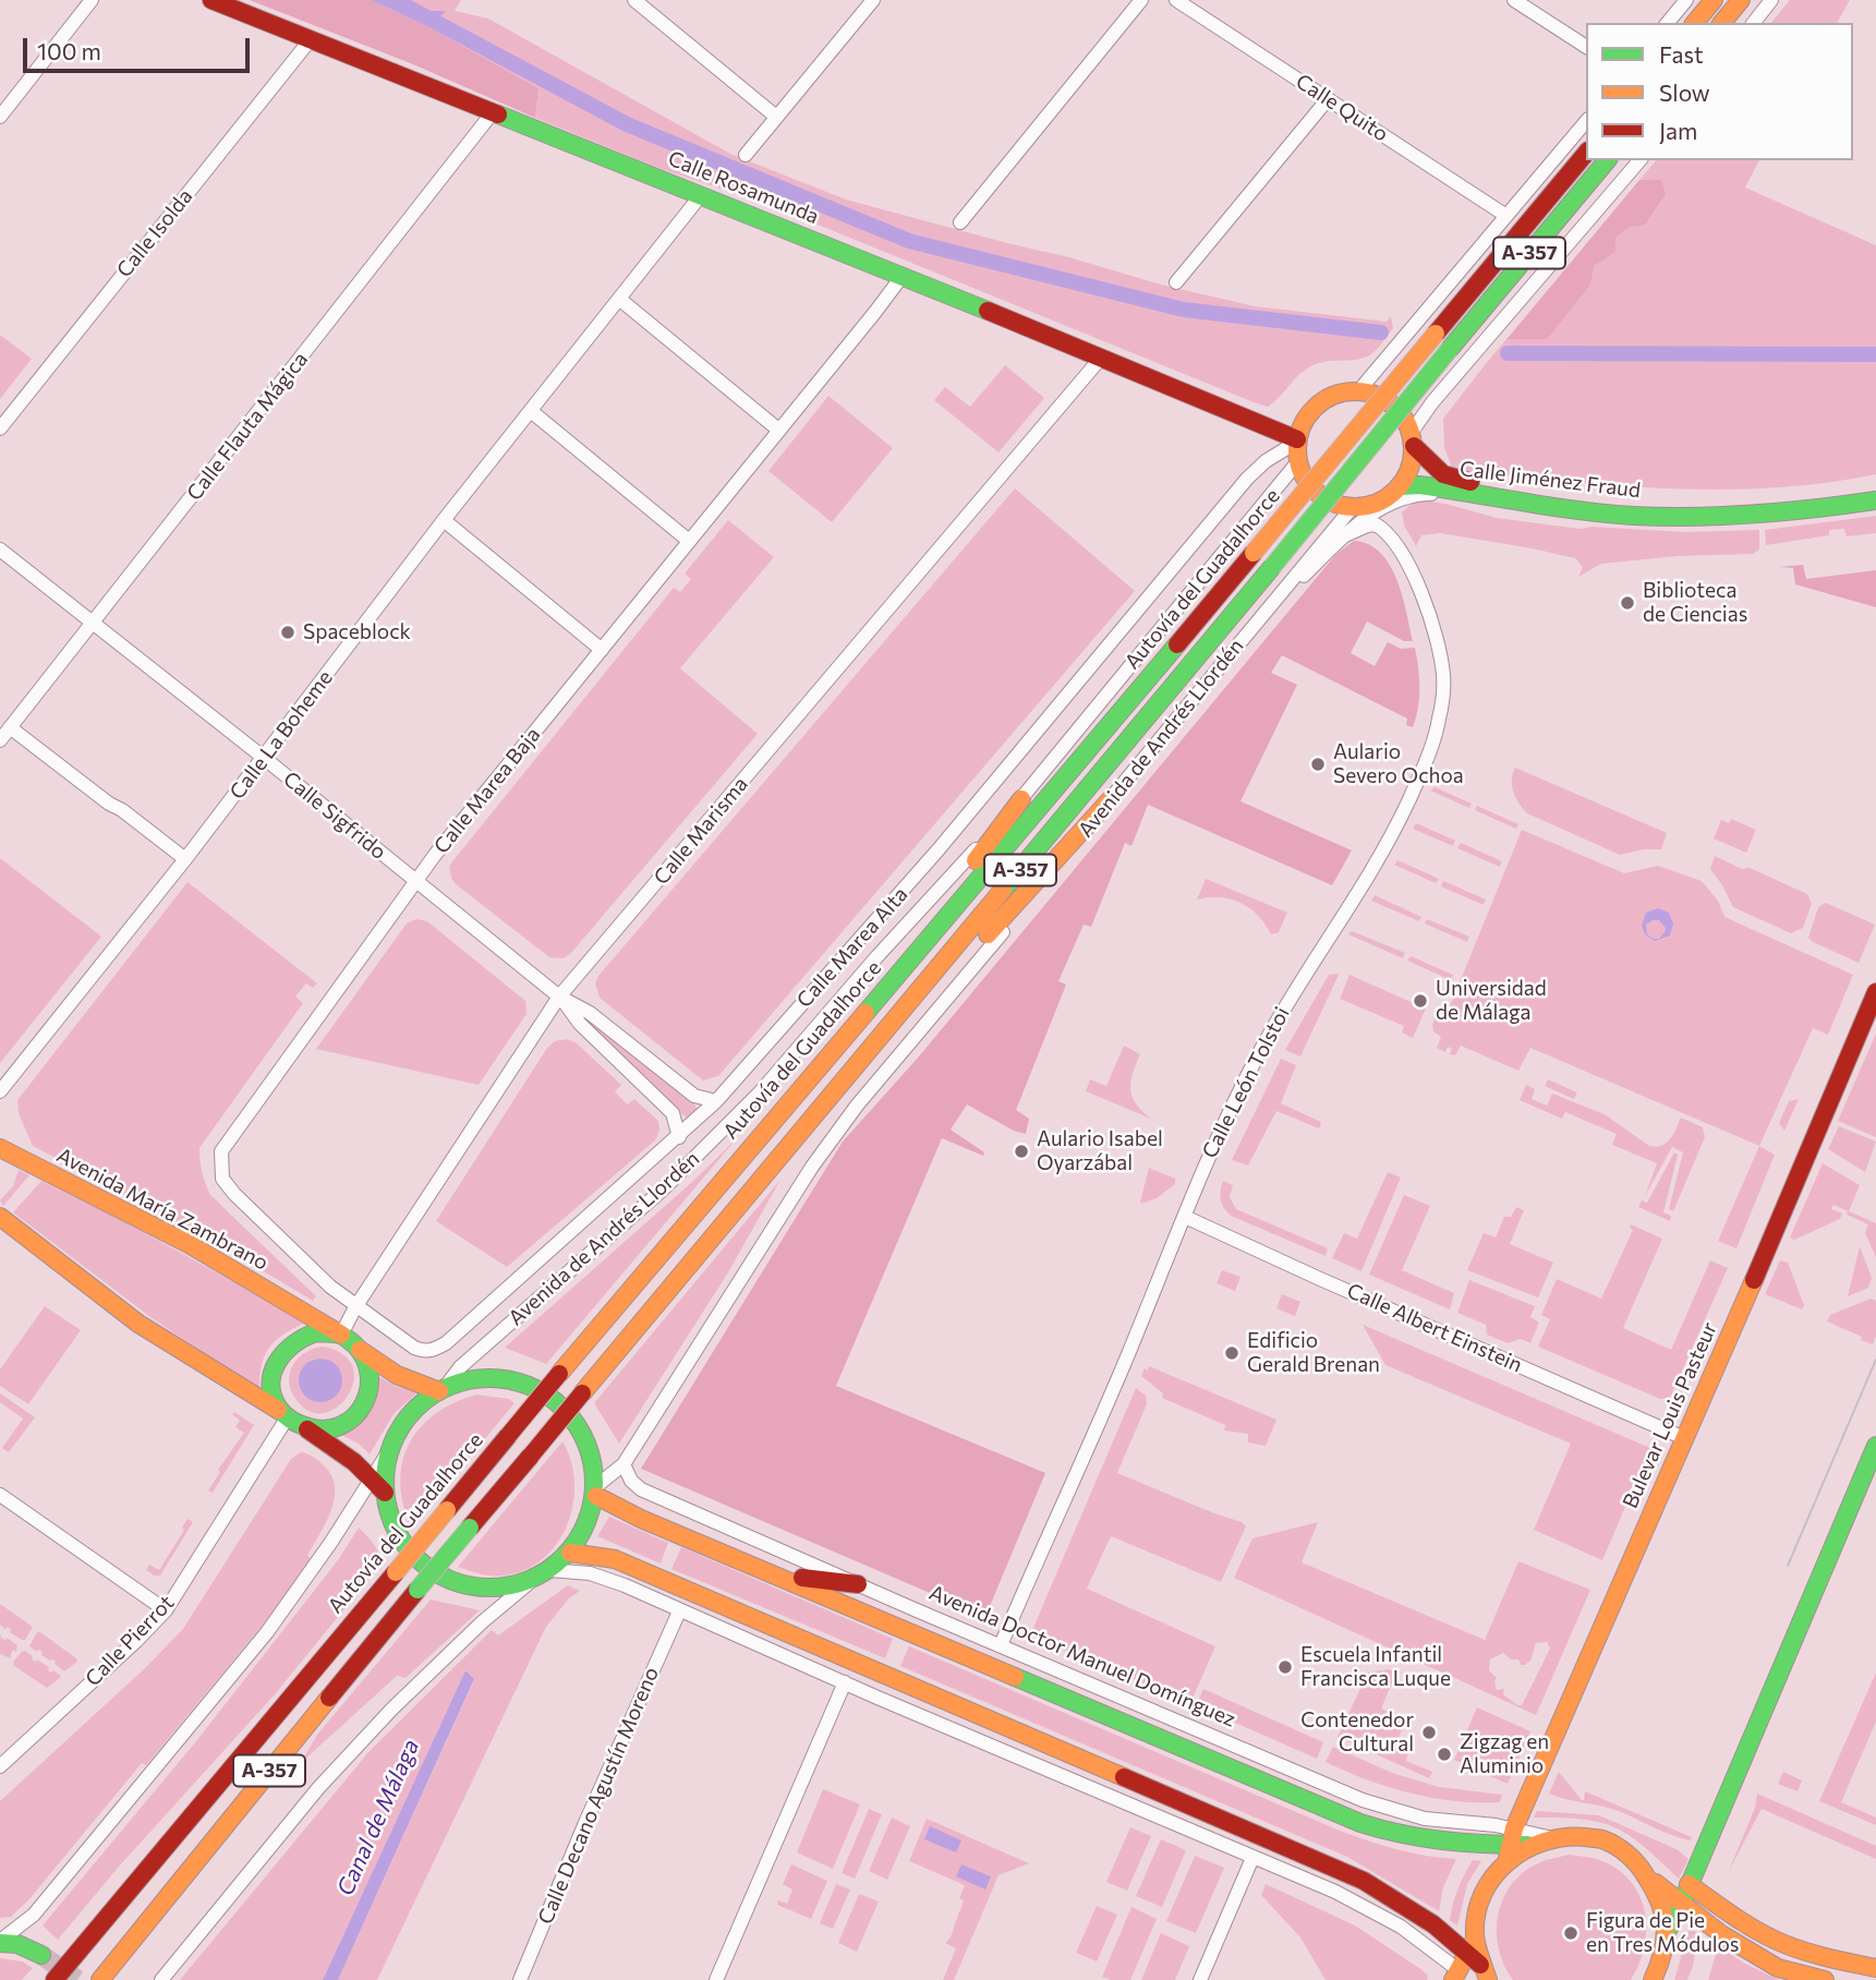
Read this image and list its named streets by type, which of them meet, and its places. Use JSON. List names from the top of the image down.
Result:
{
  "streets": {
    "main road": [
      "Calle Rosamunda",
      "A-357",
      "Calle Jiménez Fraud",
      "Autovía del Guadalhorce",
      "Avenida María Zambrano",
      "Bulevar Louis Pasteur",
      "Avenida Doctor Manuel Domínguez"
    ],
    "street": [
      "Calle Quito",
      "Calle Isolda",
      "Calle Flauta Mágica",
      "Calle La Boheme",
      "Avenida de Andrés Llordén",
      "Calle Marea Baja",
      "Calle Sigfrido",
      "Calle Marisma",
      "Calle Marea Alta",
      "Calle León Tolstoi",
      "Calle Albert Einstein",
      "Calle Pierrot",
      "Calle Decano Agustín Moreno"
    ]
  },
  "crossings": [
    ["Calle Rosamunda", "Calle Isolda"],
    ["Calle Rosamunda", "Calle Flauta Mágica"],
    ["Calle Rosamunda", "Calle Jiménez Fraud"],
    ["Calle Rosamunda", "Calle La Boheme"],
    ["Calle Rosamunda", "Avenida de Andrés Llordén"],
    ["Calle Rosamunda", "Calle Marea Baja"],
    ["Calle Rosamunda", "Calle Marisma"],
    ["Calle Rosamunda", "Calle Marea Alta"],
    ["Calle Flauta Mágica", "Calle Sigfrido"],
    ["Calle Jiménez Fraud", "Avenida de Andrés Llordén"],
    ["Calle Jiménez Fraud", "Calle Marea Alta"],
    ["Calle La Boheme", "Calle Sigfrido"],
    ["Avenida de Andrés Llordén", "Calle Marea Alta"],
    ["Avenida de Andrés Llordén", "Avenida Doctor Manuel Domínguez"],
    ["Calle Marea Baja", "Calle Sigfrido"],
    ["Calle Marea Baja", "Calle Marisma"],
    ["Calle Marea Baja", "Calle Marea Alta"],
    ["Calle Sigfrido", "Calle Marisma"],
    ["Calle Sigfrido", "Calle Marea Alta"],
    ["Calle Marisma", "Calle Marea Alta"],
    ["Calle Marisma", "Avenida María Zambrano"],
    ["Calle Marisma", "Calle Pierrot"],
    ["Calle León Tolstoi", "Calle Albert Einstein"],
    ["Calle León Tolstoi", "Avenida Doctor Manuel Domínguez"],
    ["Avenida María Zambrano", "Calle Pierrot"],
    ["Calle Albert Einstein", "Bulevar Louis Pasteur"],
    ["Bulevar Louis Pasteur", "Avenida Doctor Manuel Domínguez"]
  ],
  "water": ["Canal de Málaga"],
  "places": [
    "Biblioteca de Ciencias",
    "Spaceblock",
    "Aulario Severo Ochoa",
    "Universidad de Málaga",
    "Aulario Isabel Oyarzábal",
    "Edificio Gerald Brenan",
    "Escuela Infantil Francisca Luque",
    "Contenedor Cultural",
    "Zigzag en Aluminio",
    "Figura de Pie en Tres Módulos"
  ],
  "legend": ["Fast", "Slow", "Jam"],
  "scale_bar": "100 m"
}
